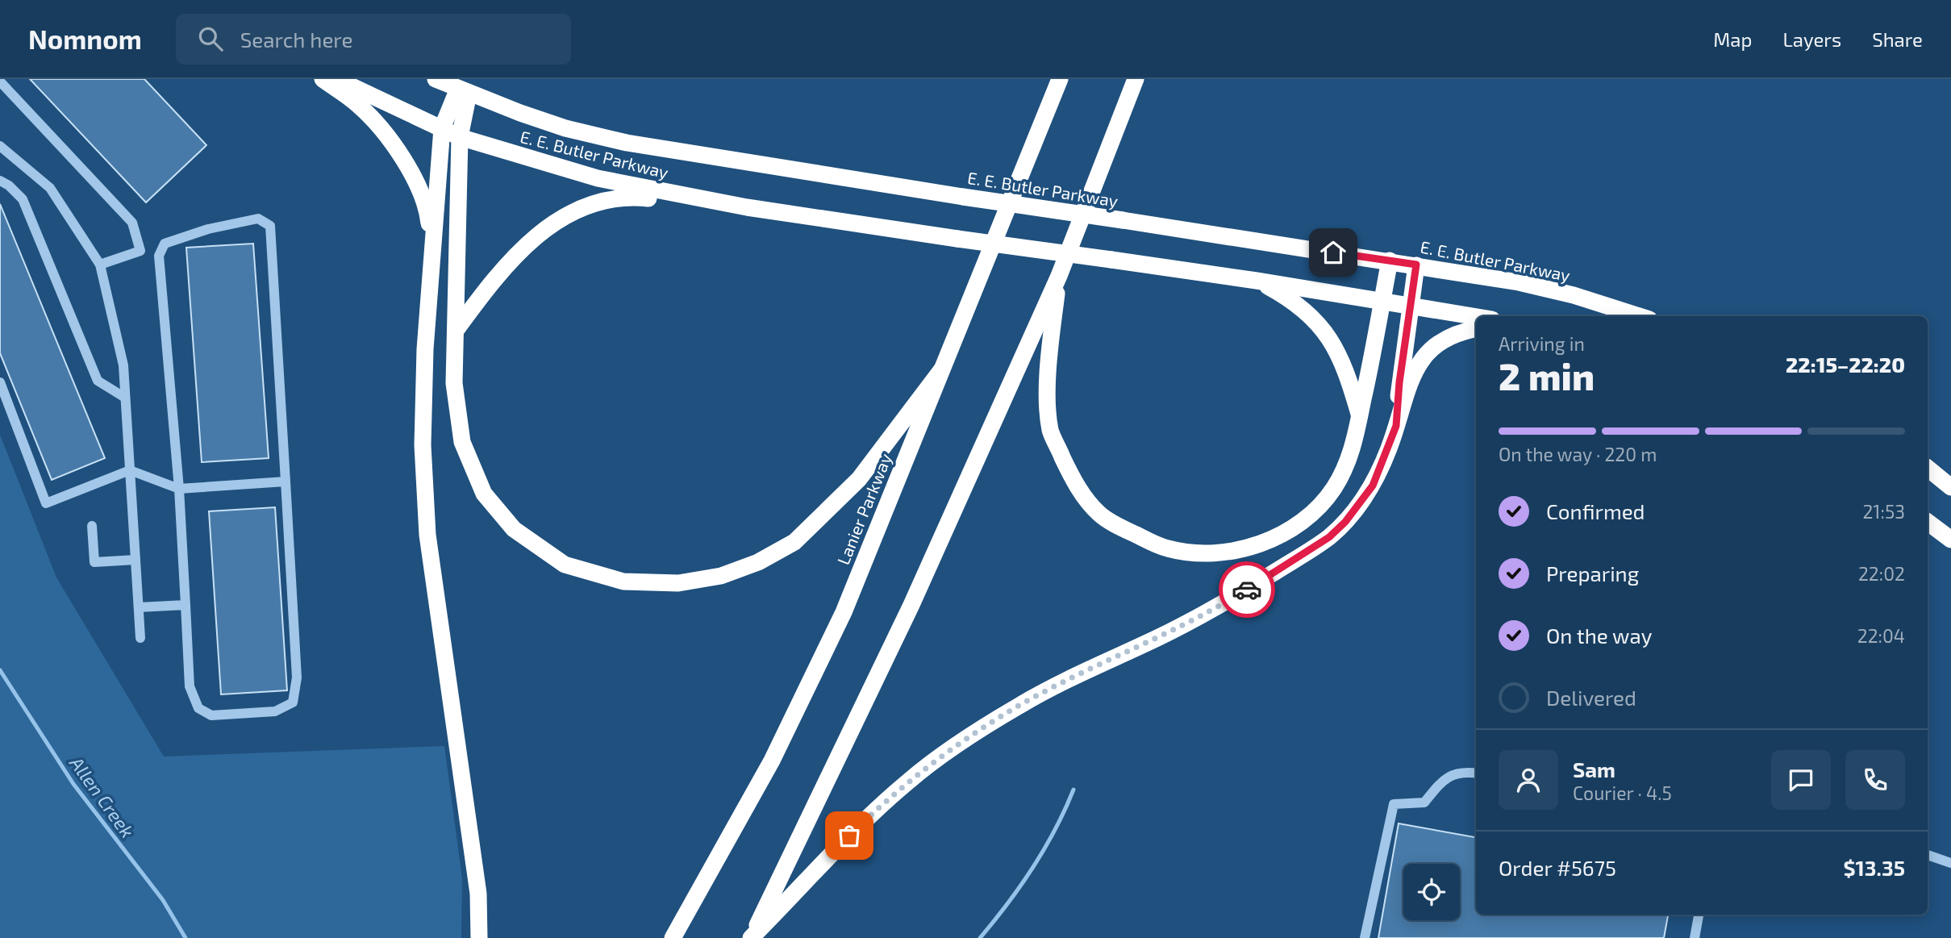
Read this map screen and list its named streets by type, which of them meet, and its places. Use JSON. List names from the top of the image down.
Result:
{
  "streets": {
    "highway": ["E. E. Butler Parkway", "Lanier Parkway"]
  },
  "water": ["Allen Creek"],
  "page": {
    "header": "Nomnom",
    "search": "Search here",
    "nav": ["Map", "Layers", "Share"],
    "heading": ["2 min", "Arriving in", "22:15–22:20"],
    "panel": [
      "Sam",
      "Courier · 4.5",
      "Order #5675",
      "$13.35"
    ],
    "bar": "On the way · 220 m",
    "list": [
      ["Confirmed", "21:53"],
      ["Preparing", "22:02"],
      ["On the way", "22:04"],
      "Delivered"
    ]
  }
}
